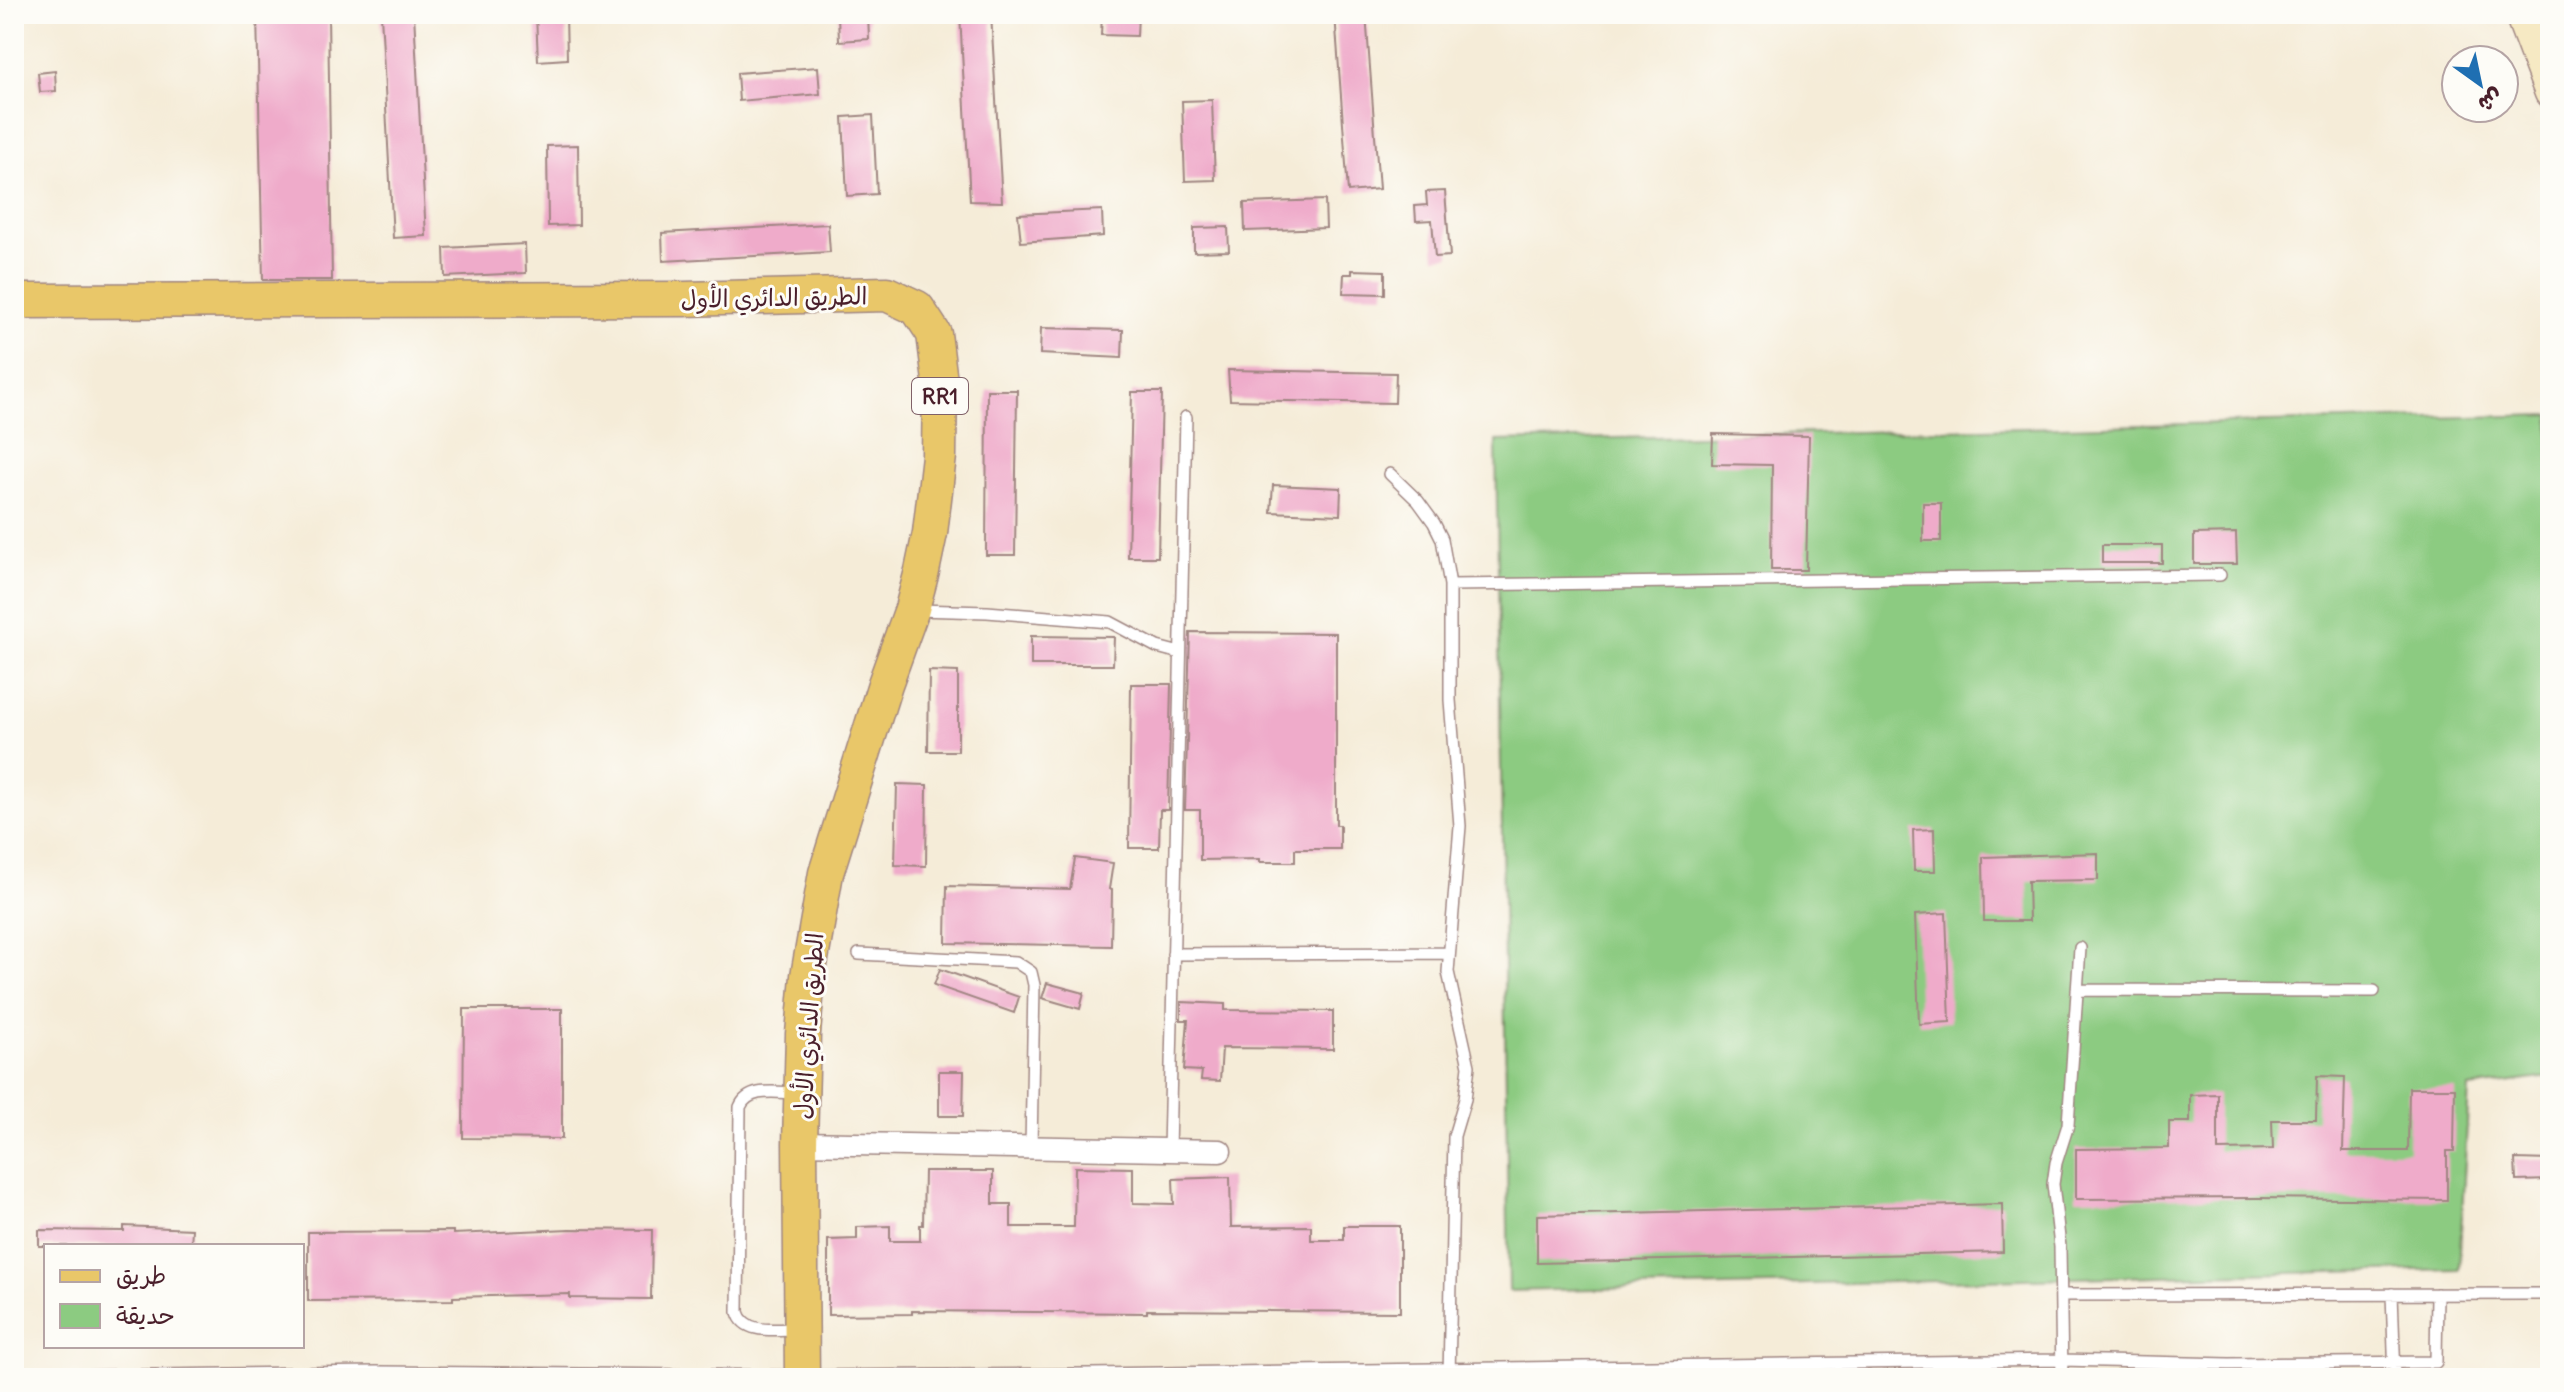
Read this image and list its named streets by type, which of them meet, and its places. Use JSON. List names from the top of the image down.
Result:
{
  "streets": {
    "main road": ["الطريق الدائري الأول", "RR1"]
  },
  "legend": ["طريق", "حديقة"],
  "north": "bottom right"
}
